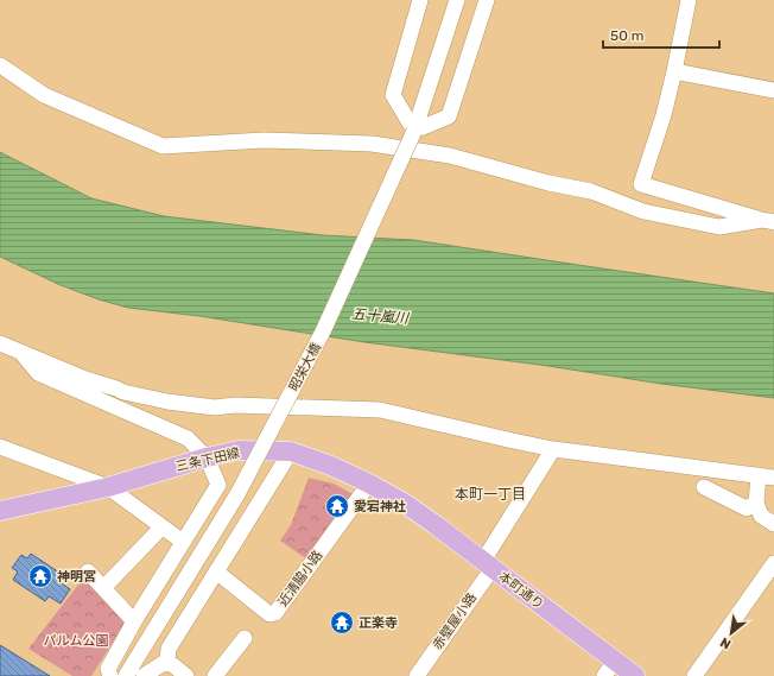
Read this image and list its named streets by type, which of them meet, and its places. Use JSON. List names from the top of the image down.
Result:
{
  "streets": {
    "main road": ["三条下田線", "本町通り"],
    "street": ["昭栄大橋", "近清脇小路", "赤壁屋小路"]
  },
  "crossings": [
    ["三条下田線", "近清脇小路"],
    ["三条下田線", "本町通り"],
    ["本町通り", "赤壁屋小路"]
  ],
  "districts": ["本町一丁目"],
  "water": ["五十嵐川"],
  "parks": ["パルム公園"],
  "places": {
    "temple": ["愛宕神社", "神明宮", "正楽寺"]
  },
  "scale_bar": "50 m",
  "north": "bottom left"
}
